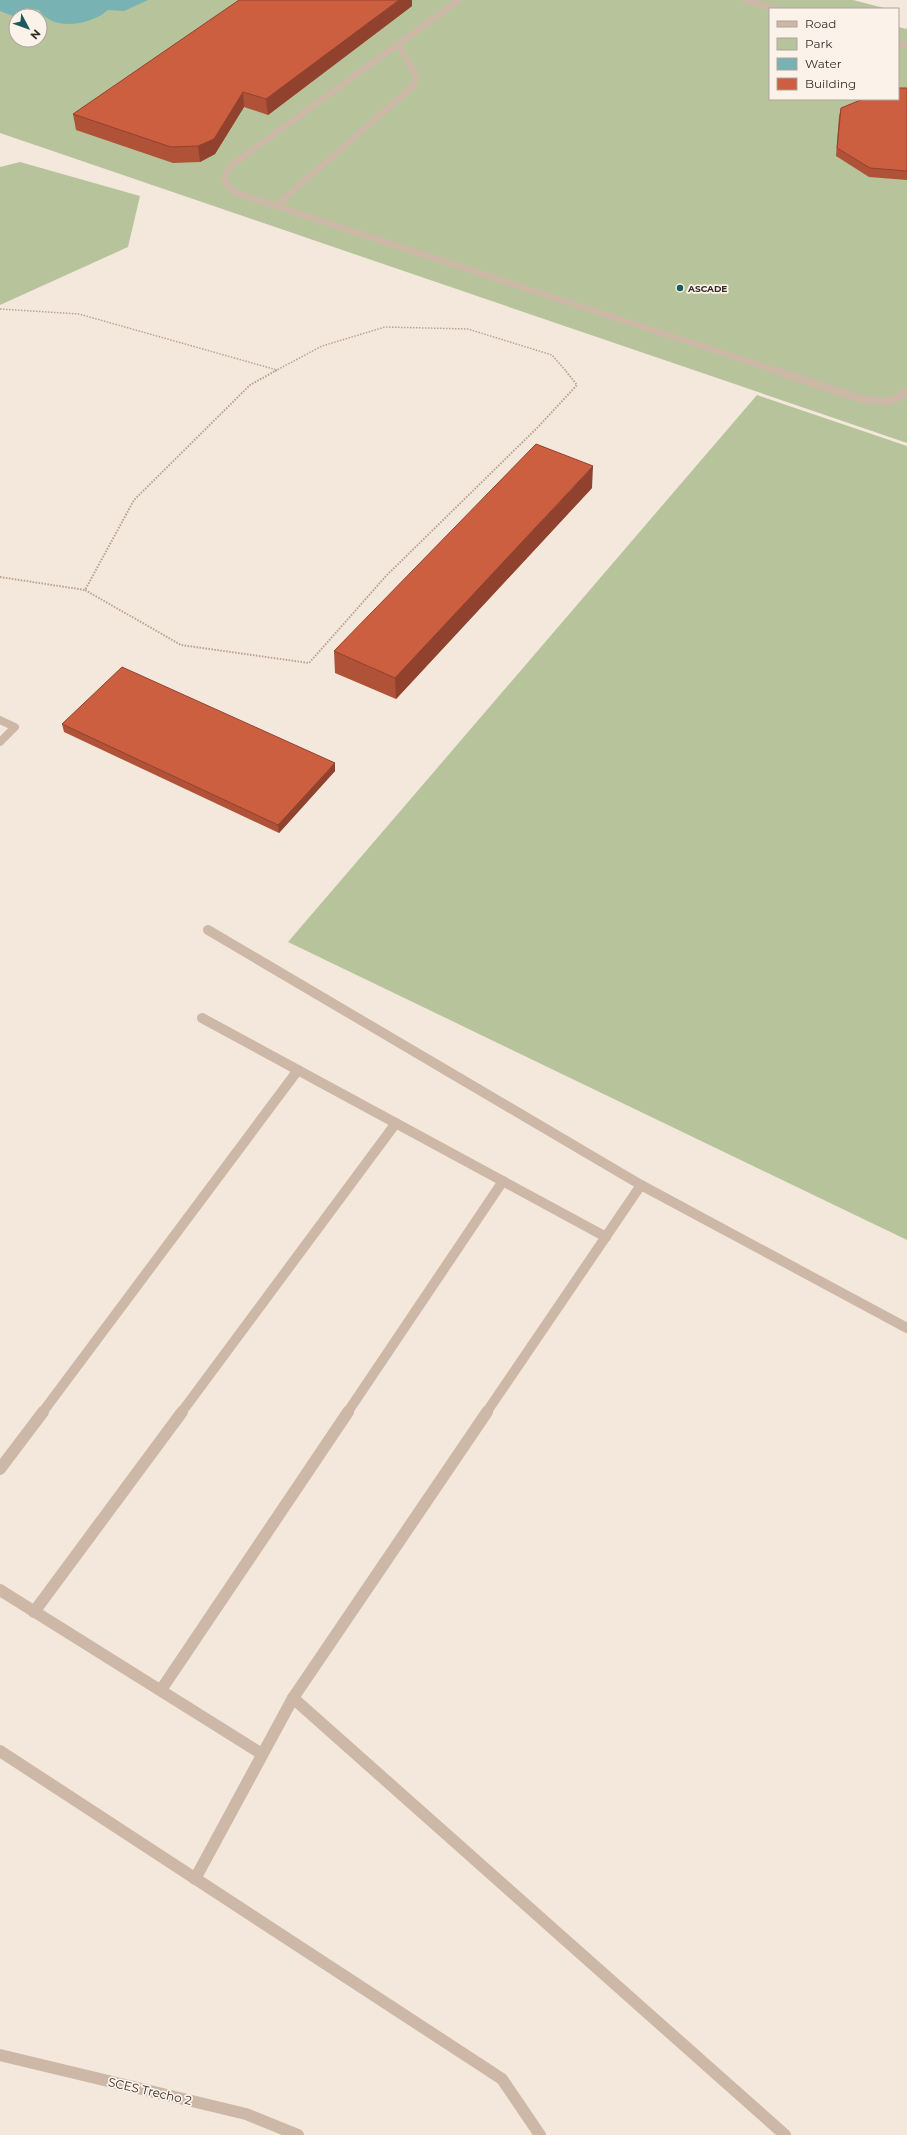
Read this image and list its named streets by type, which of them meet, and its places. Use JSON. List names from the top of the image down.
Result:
{
  "streets": {
    "street": ["SCES Trecho 2"]
  },
  "places": ["ASCADE"],
  "legend": [
    "Road",
    "Park",
    "Water",
    "Building"
  ],
  "north": "bottom right"
}
